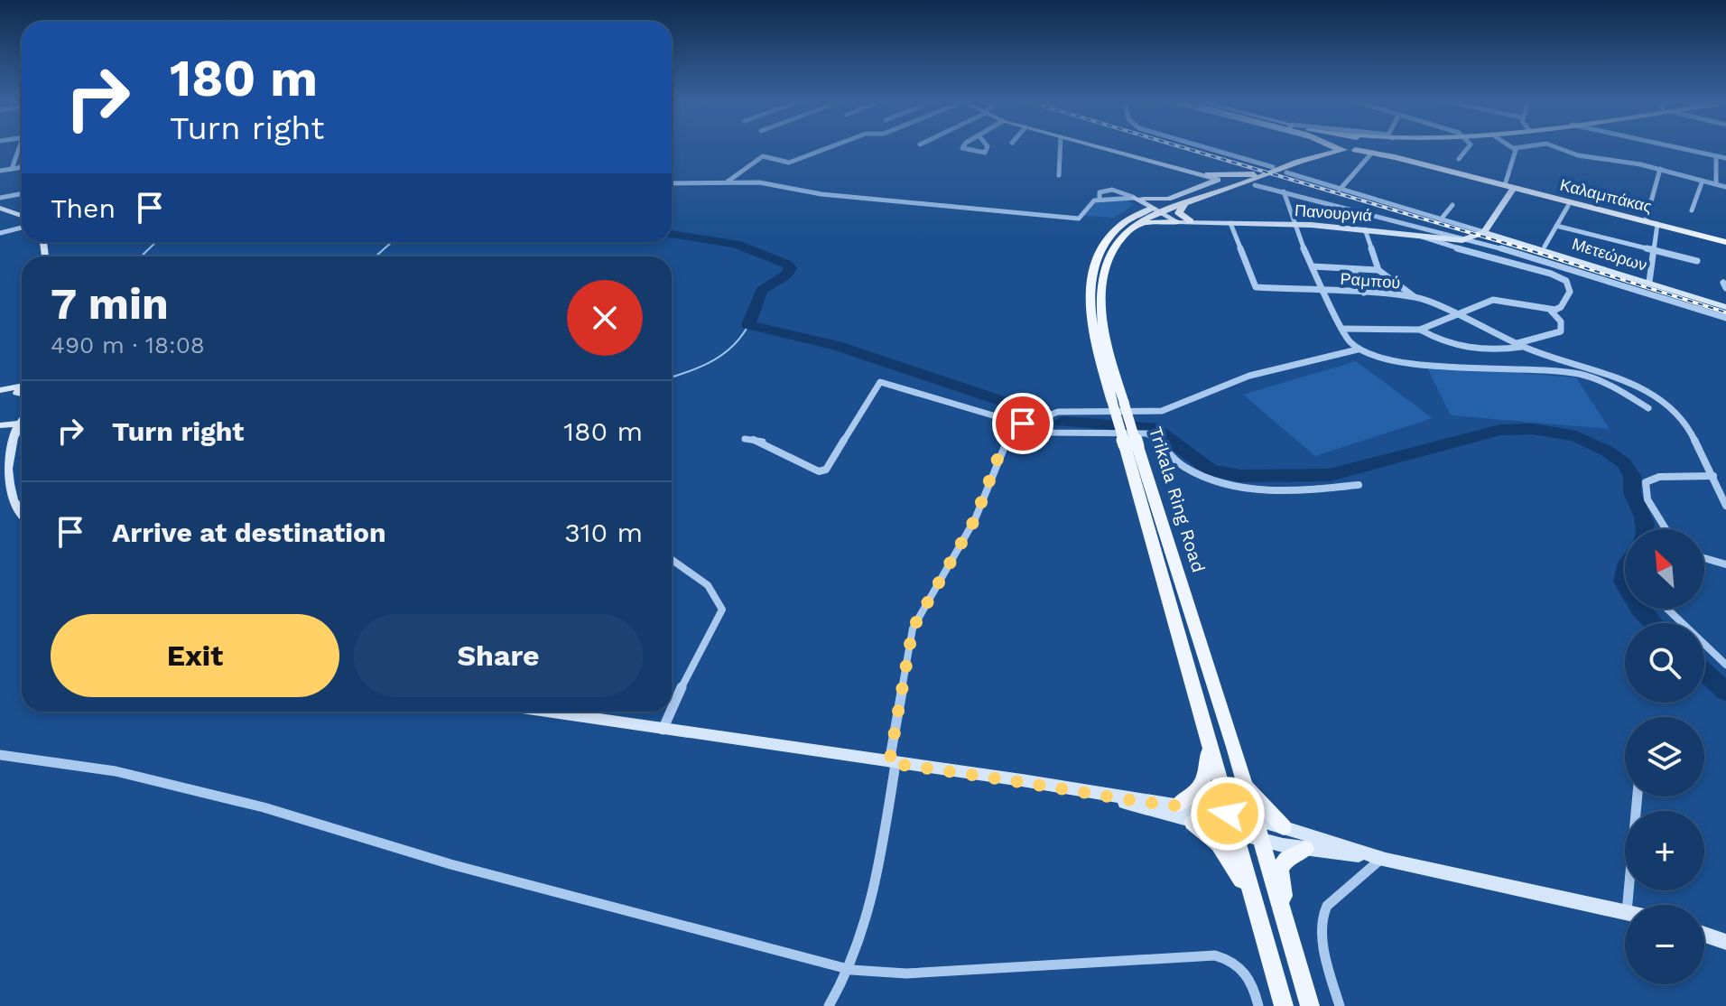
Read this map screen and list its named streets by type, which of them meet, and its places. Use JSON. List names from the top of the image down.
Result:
{
  "streets": {
    "main road": ["Καλαμπάκας", "Trikala Ring Road"],
    "street": ["Πανουργιά", "Μετεώρων", "Ραμπού"]
  },
  "crossings": [
    ["Καλαμπάκας", "Trikala Ring Road"],
    ["Πανουργιά", "Ραμπού"]
  ],
  "north": "top left",
  "page": {
    "turn": ["180 m", "Turn right"],
    "then": "Then",
    "heading": ["7 min", "490 m · 18:08"],
    "list": [
      {
        "name": "Turn right",
        "value": "180 m"
      },
      {
        "name": "Arrive at destination",
        "value": "310 m"
      }
    ],
    "map_buttons": ["+", "−"],
    "buttons": ["Exit", "Share"]
  }
}
